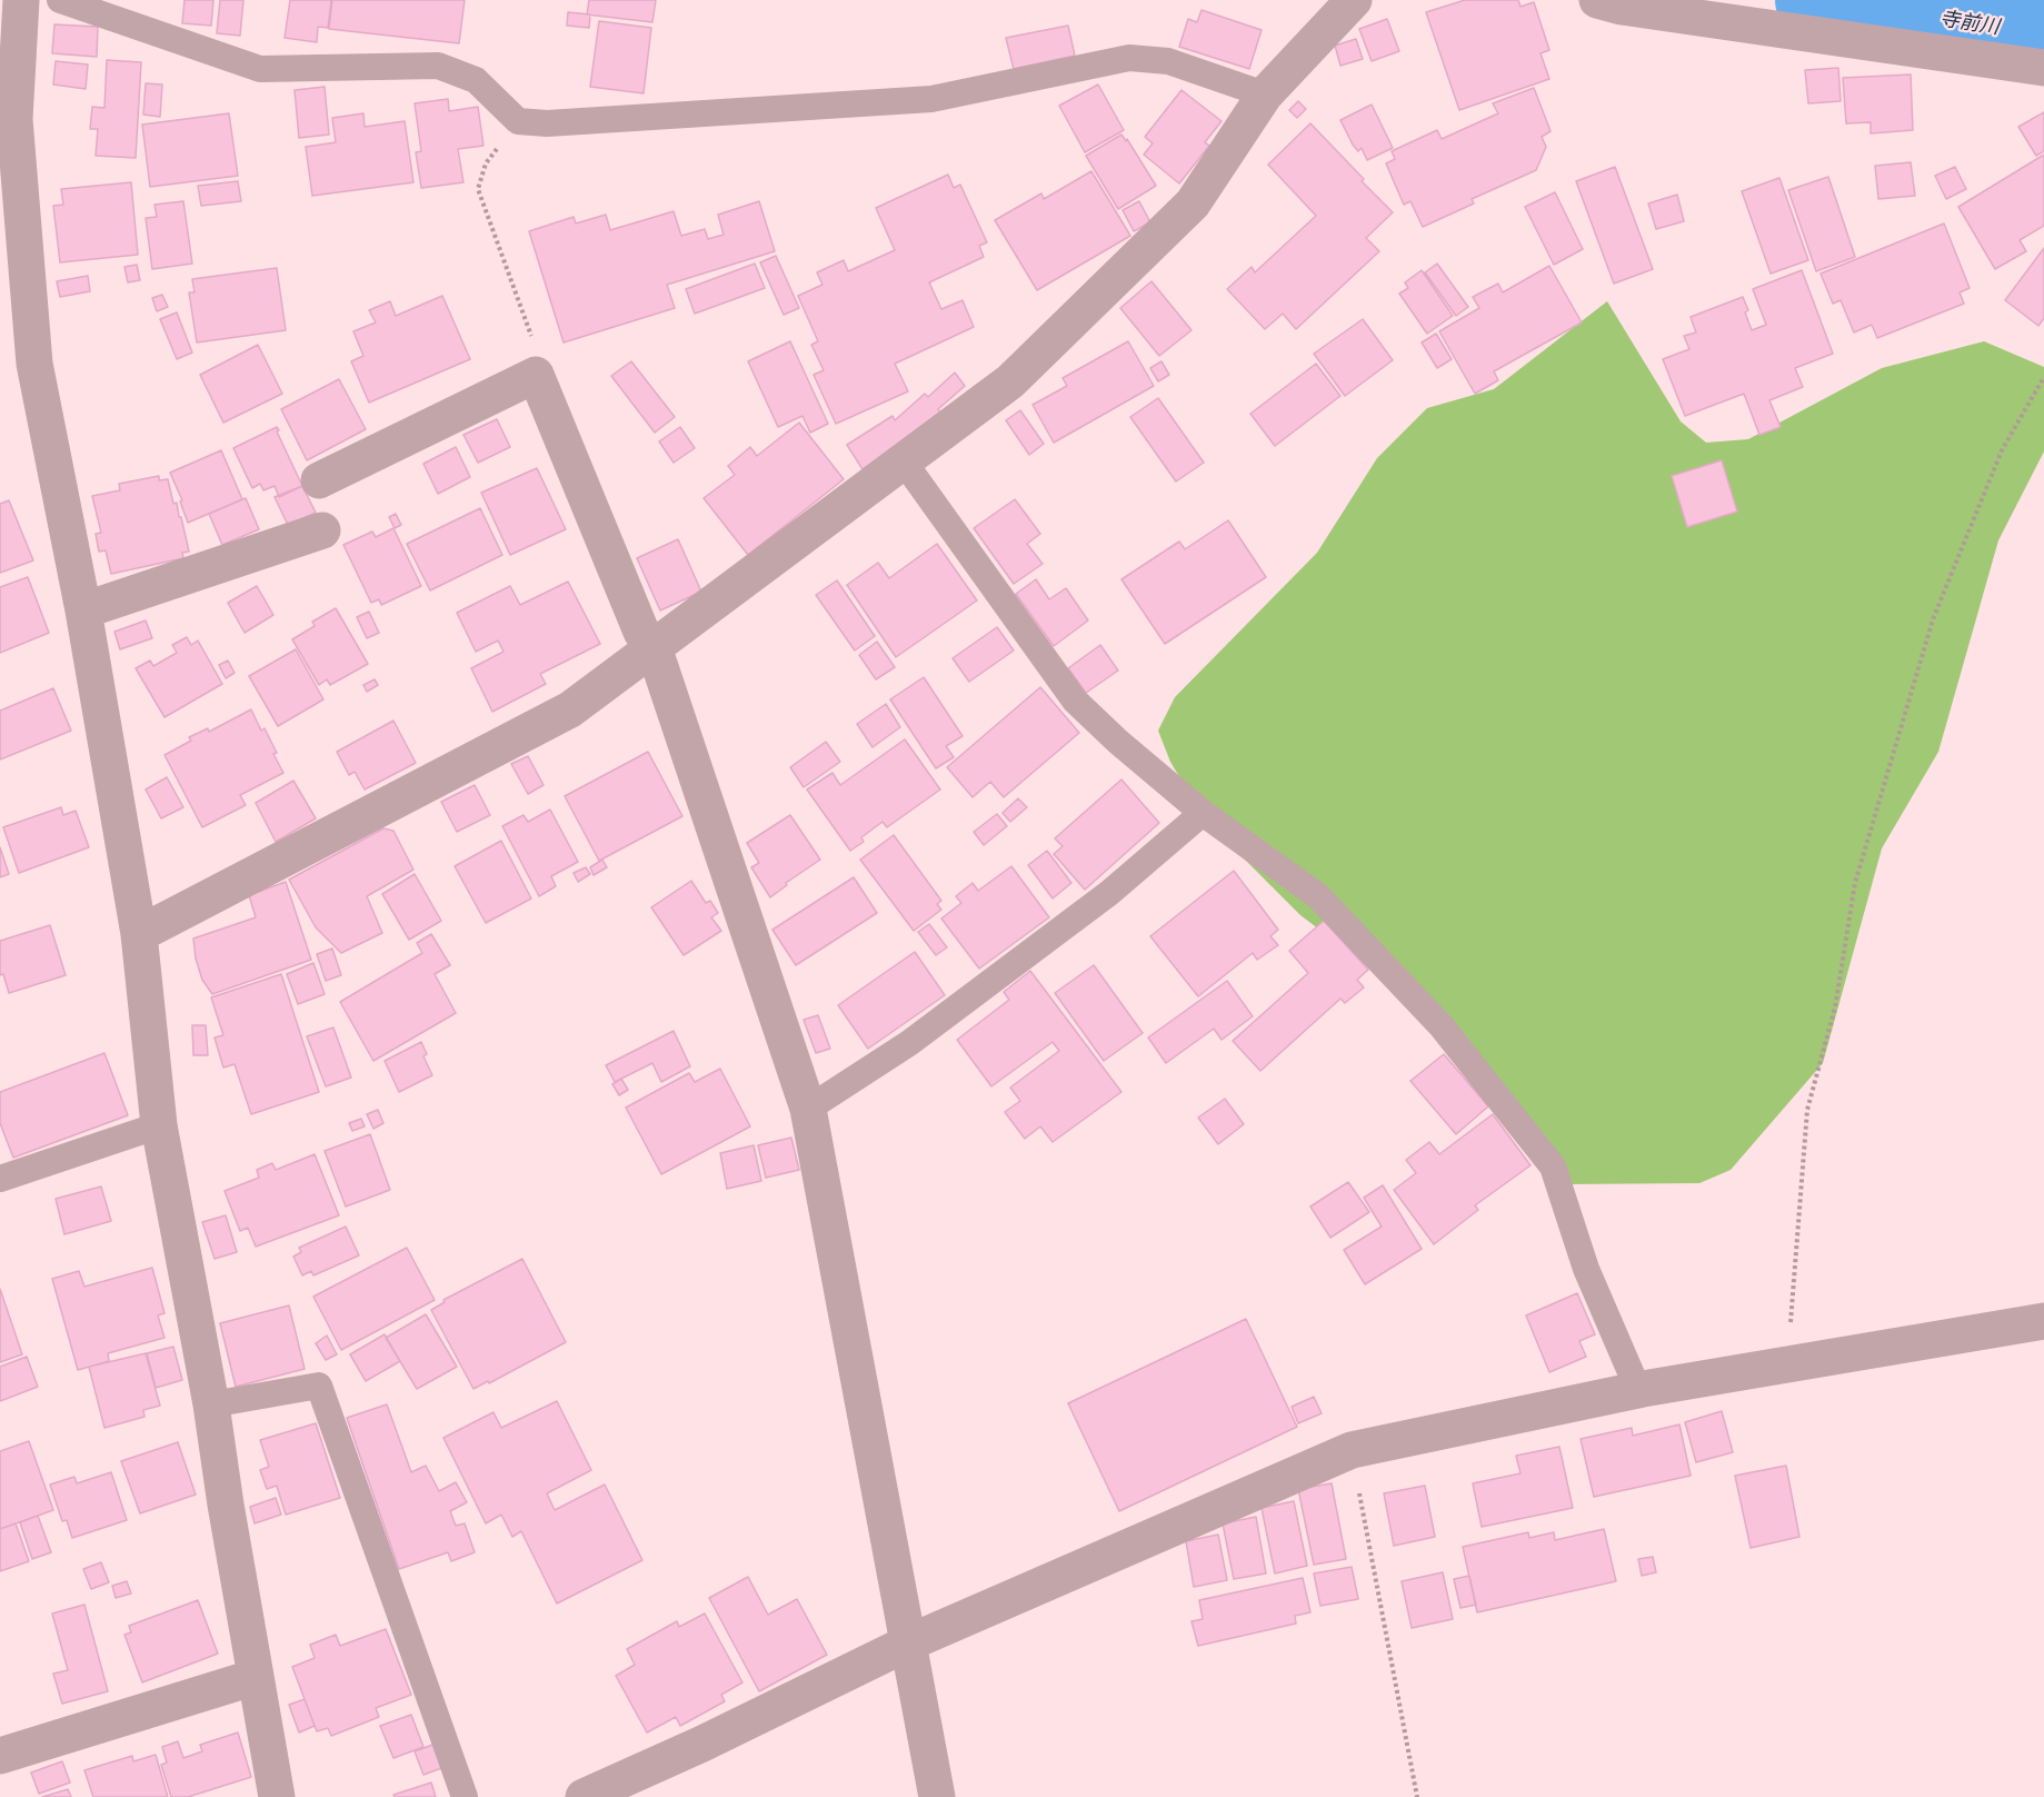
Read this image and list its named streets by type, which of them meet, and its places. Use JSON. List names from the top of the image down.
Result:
{
  "water": ["寺前川"]
}
